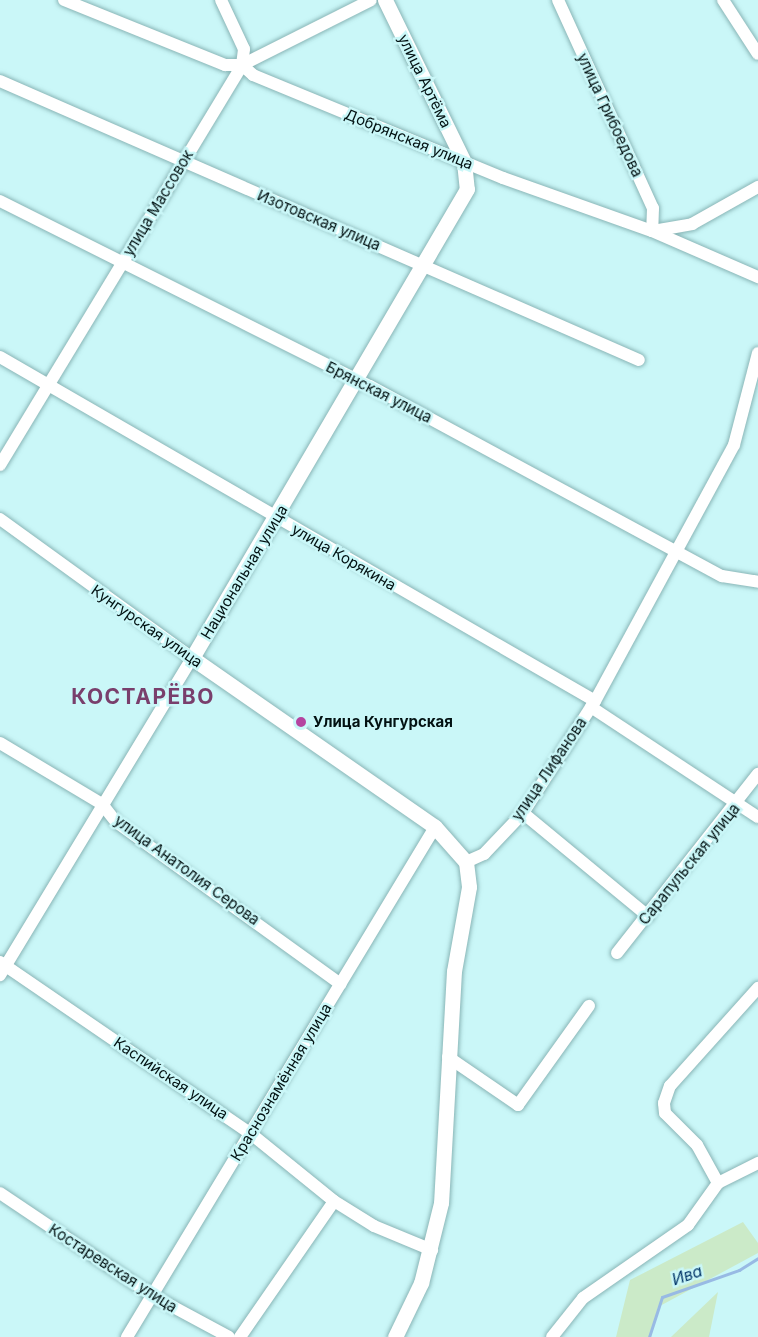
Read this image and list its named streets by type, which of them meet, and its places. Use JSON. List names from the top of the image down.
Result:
{
  "streets": {
    "street": [
      "улица Артёма",
      "улица Грибоедова",
      "Добрянская улица",
      "улица Массовок",
      "Изотовская улица",
      "Брянская улица",
      "улица Корякина",
      "Национальная улица",
      "Кунгурская улица",
      "улица Лифанова",
      "Сарапульская улица",
      "улица Анатолия Серова",
      "Каспийская улица",
      "Краснознамённая улица",
      "Костаревская улица"
    ]
  },
  "crossings": [
    ["улица Артёма", "Добрянская улица"],
    ["улица Артёма", "Национальная улица"],
    ["улица Грибоедова", "Добрянская улица"],
    ["Добрянская улица", "улица Массовок"],
    ["Добрянская улица", "Национальная улица"],
    ["улица Массовок", "Изотовская улица"],
    ["улица Массовок", "Брянская улица"],
    ["улица Массовок", "улица Корякина"],
    ["Изотовская улица", "Национальная улица"],
    ["Брянская улица", "Национальная улица"],
    ["Брянская улица", "улица Лифанова"],
    ["улица Корякина", "Национальная улица"],
    ["улица Корякина", "улица Лифанова"],
    ["улица Корякина", "Сарапульская улица"],
    ["Национальная улица", "Кунгурская улица"],
    ["Национальная улица", "улица Анатолия Серова"],
    ["Национальная улица", "Каспийская улица"],
    ["Кунгурская улица", "улица Лифанова"],
    ["Кунгурская улица", "Краснознамённая улица"],
    ["улица Анатолия Серова", "Краснознамённая улица"],
    ["Каспийская улица", "Краснознамённая улица"],
    ["Краснознамённая улица", "Костаревская улица"]
  ],
  "districts": ["КОСТАРЁВО"],
  "water": ["Ива"],
  "places": ["Улица Кунгурская"]
}
